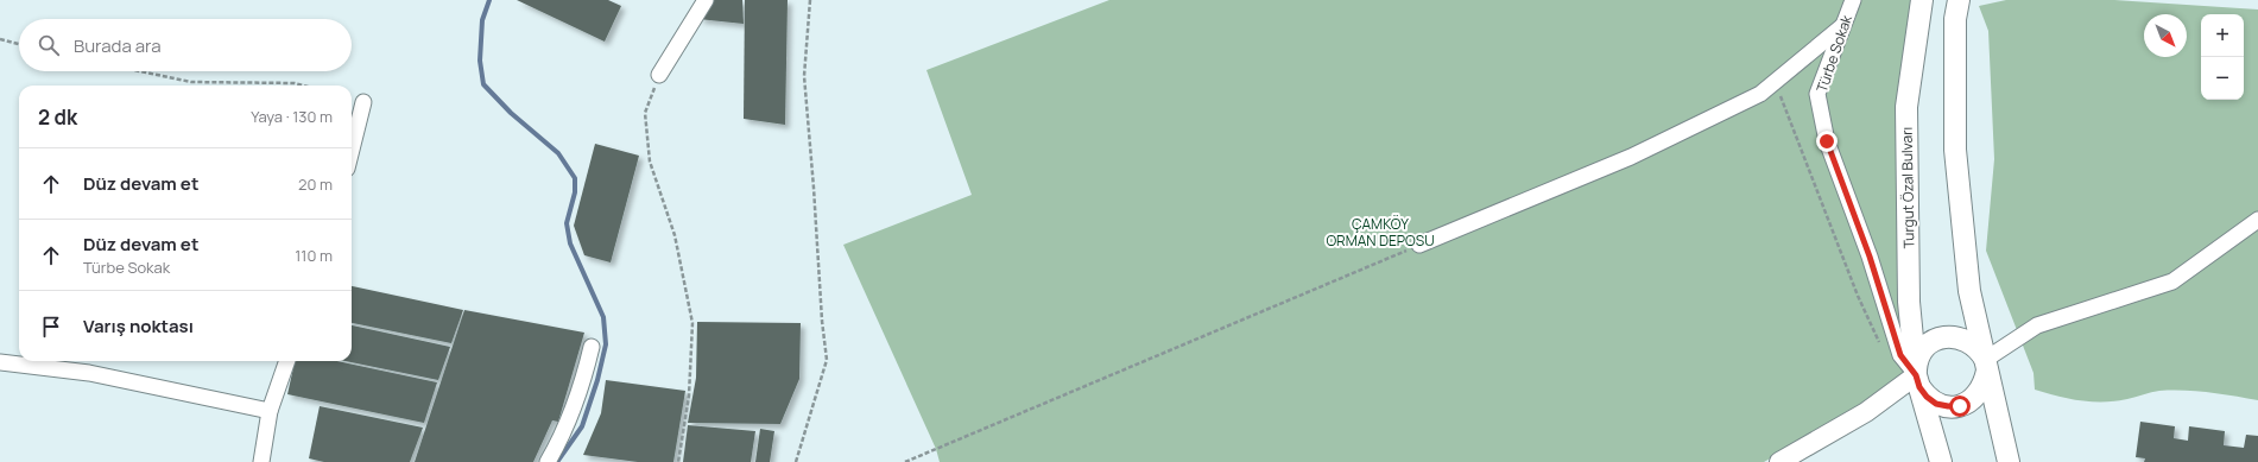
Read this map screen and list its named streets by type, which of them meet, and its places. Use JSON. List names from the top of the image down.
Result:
{
  "streets": {
    "main road": ["Turgut Özal Bulvarı"],
    "street": ["Türbe Sokak"]
  },
  "crossings": [
    ["Türbe Sokak", "Turgut Özal Bulvarı"]
  ],
  "parks": ["ÇAMKÖY ORMAN DEPOSU"],
  "north": "bottom right",
  "page": {
    "map_buttons": ["+", "−"],
    "search": "Burada ara",
    "heading": ["2 dk", "Yaya · 130 m"],
    "list": [
      ["Düz devam et", "20 m"],
      ["Düz devam et", "Türbe Sokak", "110 m"],
      "Varış noktası"
    ]
  }
}
